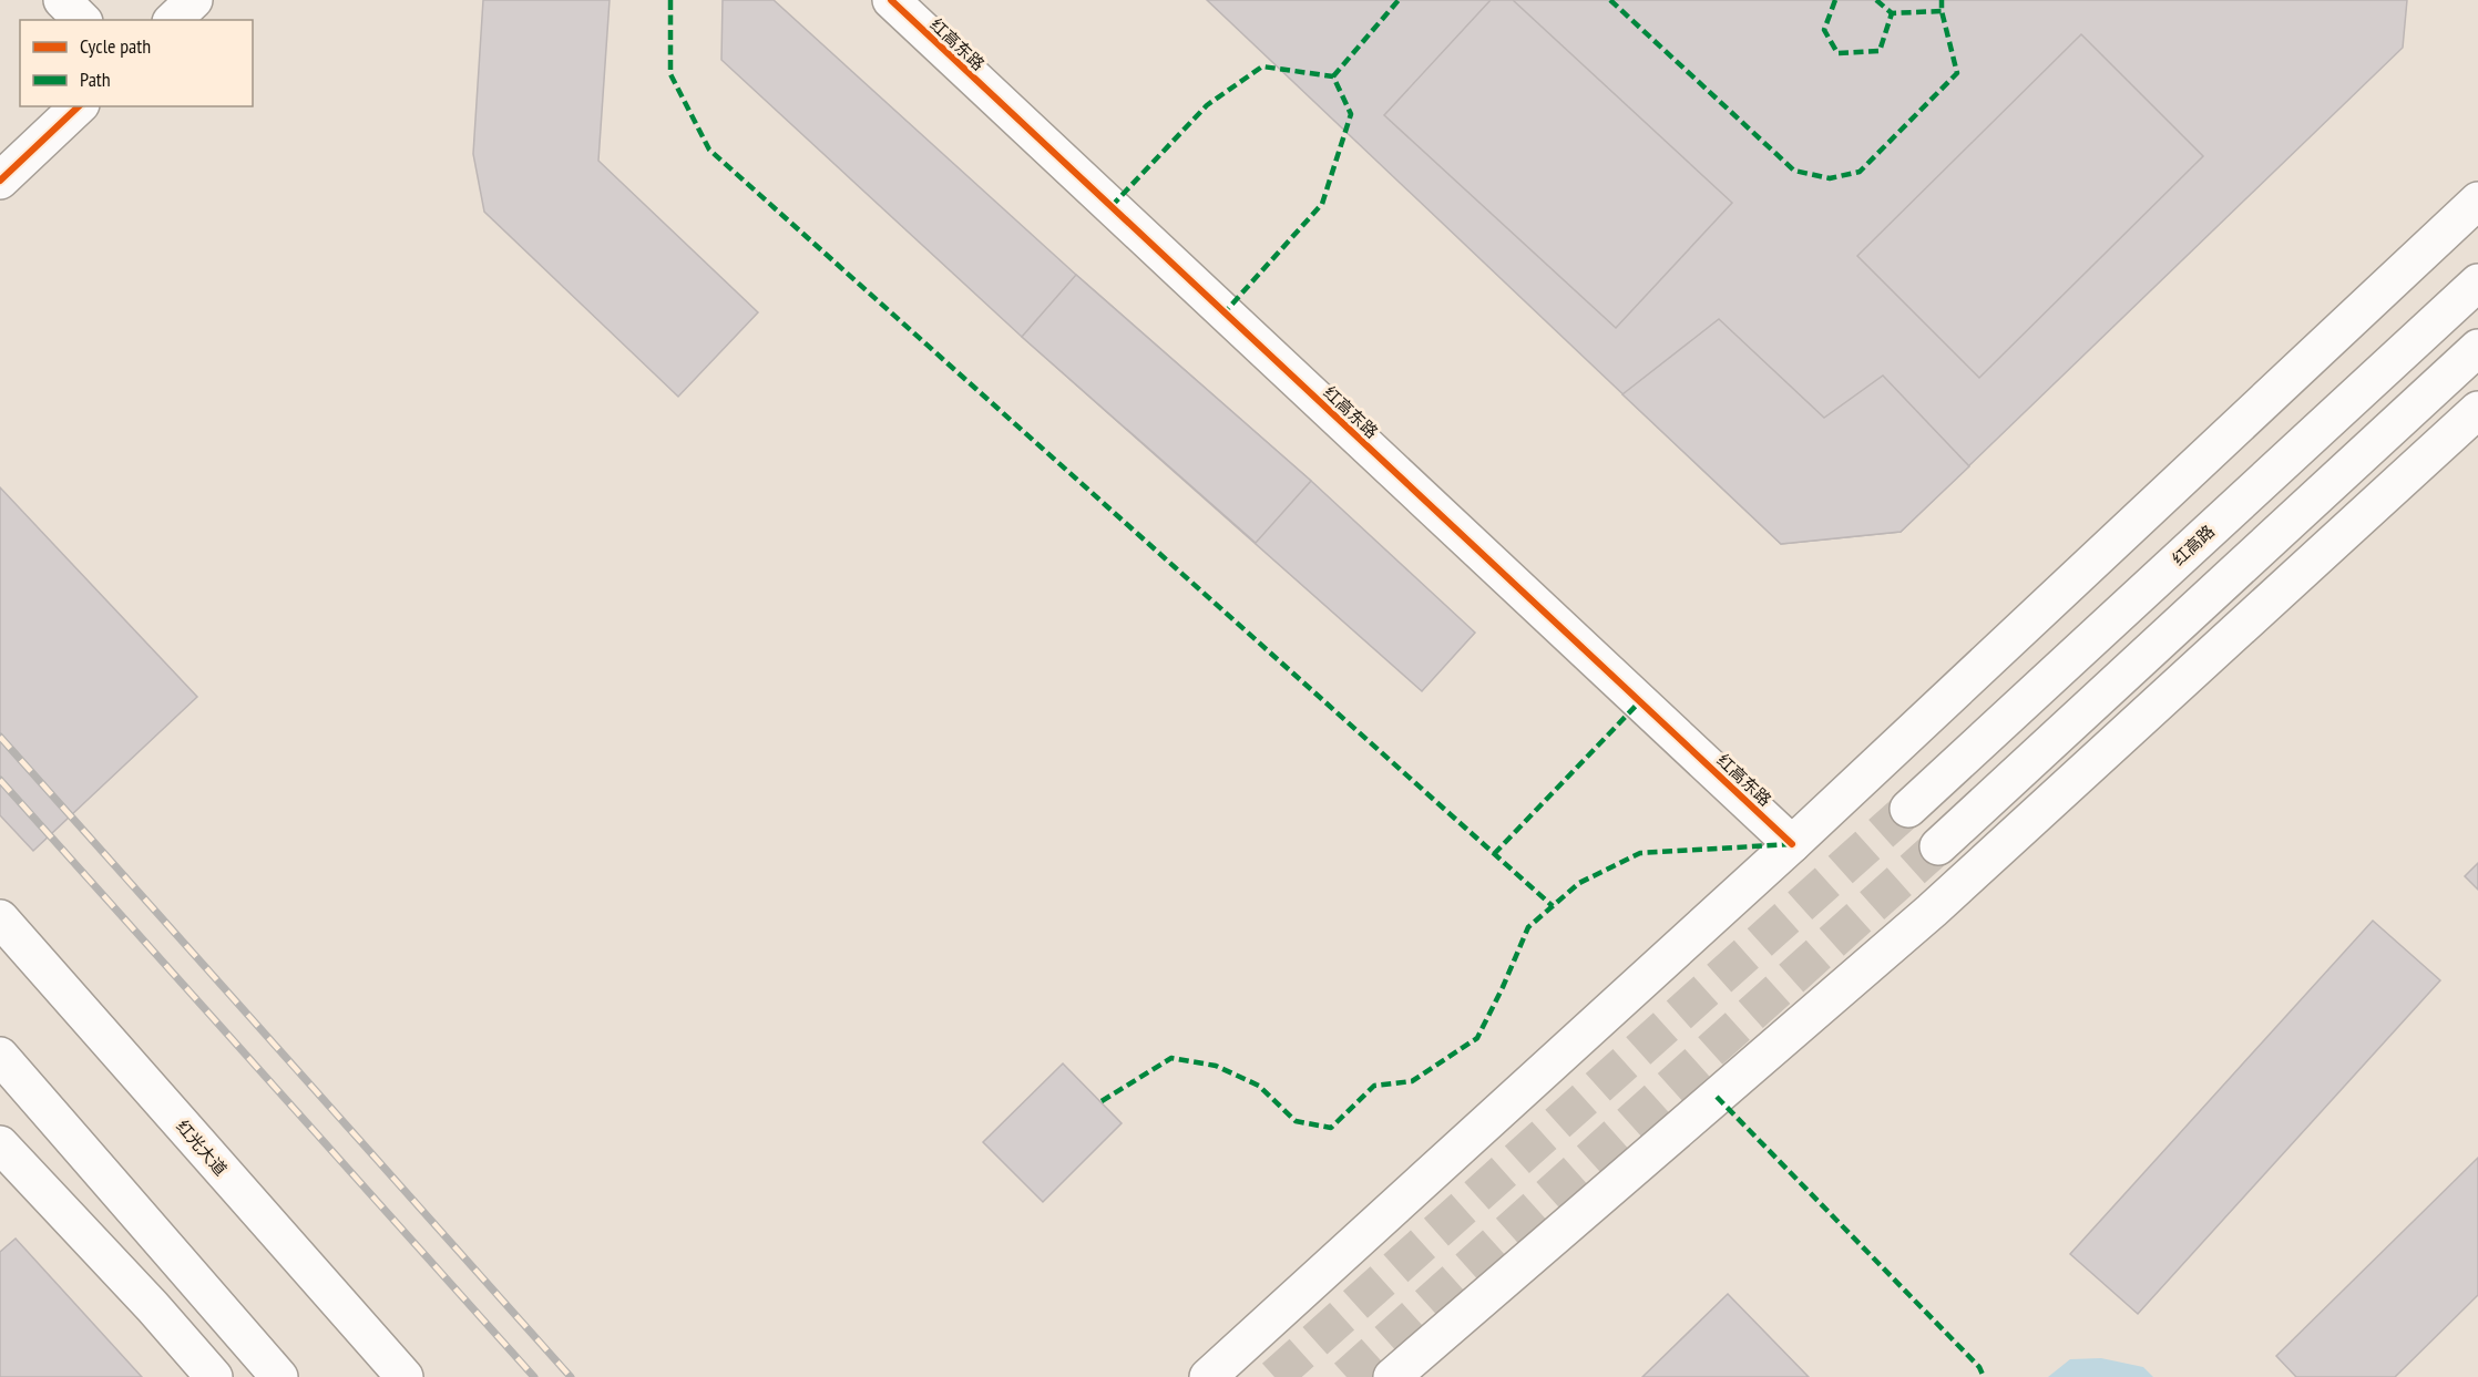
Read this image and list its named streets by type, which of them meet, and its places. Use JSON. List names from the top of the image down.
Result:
{
  "streets": {
    "main road": ["红高东路", "红高路", "红光大道"]
  },
  "legend": ["Cycle path", "Path"]
}
